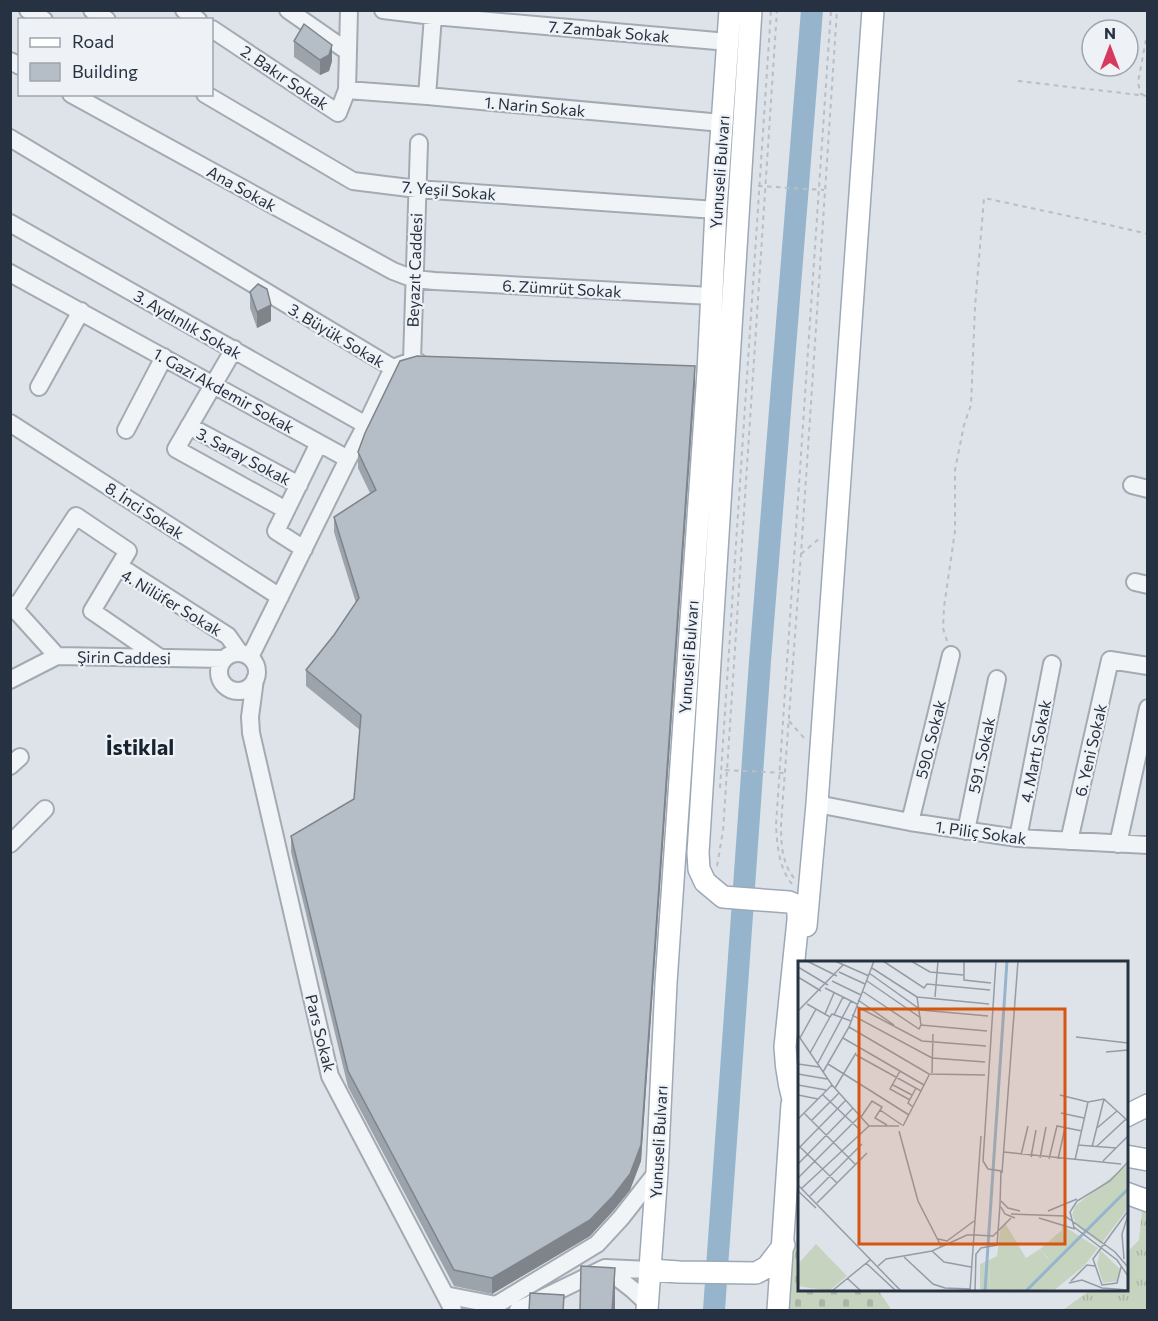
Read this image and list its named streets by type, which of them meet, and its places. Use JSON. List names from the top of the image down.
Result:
{
  "streets": {
    "main road": ["Yunuseli Bulvarı"],
    "street": [
      "7. Zambak Sokak",
      "2. Bakır Sokak",
      "1. Narin Sokak",
      "Ana Sokak",
      "7. Yeşil Sokak",
      "Beyazıt Caddesi",
      "6. Zümrüt Sokak",
      "3. Aydınlık Sokak",
      "3. Büyük Sokak",
      "1. Gazi Akdemir Sokak",
      "3. Saray Sokak",
      "8. İnci Sokak",
      "4. Nilüfer Sokak",
      "Şirin Caddesi",
      "590. Sokak",
      "6. Yeni Sokak",
      "4. Martı Sokak",
      "591. Sokak",
      "1. Piliç Sokak",
      "Pars Sokak"
    ]
  },
  "crossings": [
    ["7. Zambak Sokak", "Yunuseli Bulvarı"],
    ["2. Bakır Sokak", "1. Narin Sokak"],
    ["1. Narin Sokak", "Yunuseli Bulvarı"],
    ["Yunuseli Bulvarı", "7. Yeşil Sokak"],
    ["Yunuseli Bulvarı", "6. Zümrüt Sokak"],
    ["Ana Sokak", "Beyazıt Caddesi"],
    ["Ana Sokak", "6. Zümrüt Sokak"],
    ["7. Yeşil Sokak", "Beyazıt Caddesi"],
    ["Beyazıt Caddesi", "6. Zümrüt Sokak"],
    ["Beyazıt Caddesi", "3. Büyük Sokak"],
    ["4. Nilüfer Sokak", "Şirin Caddesi"],
    ["590. Sokak", "1. Piliç Sokak"],
    ["6. Yeni Sokak", "1. Piliç Sokak"],
    ["4. Martı Sokak", "1. Piliç Sokak"],
    ["591. Sokak", "1. Piliç Sokak"]
  ],
  "districts": ["İstiklal"],
  "legend": ["Road", "Building"],
  "north": "top"
}
